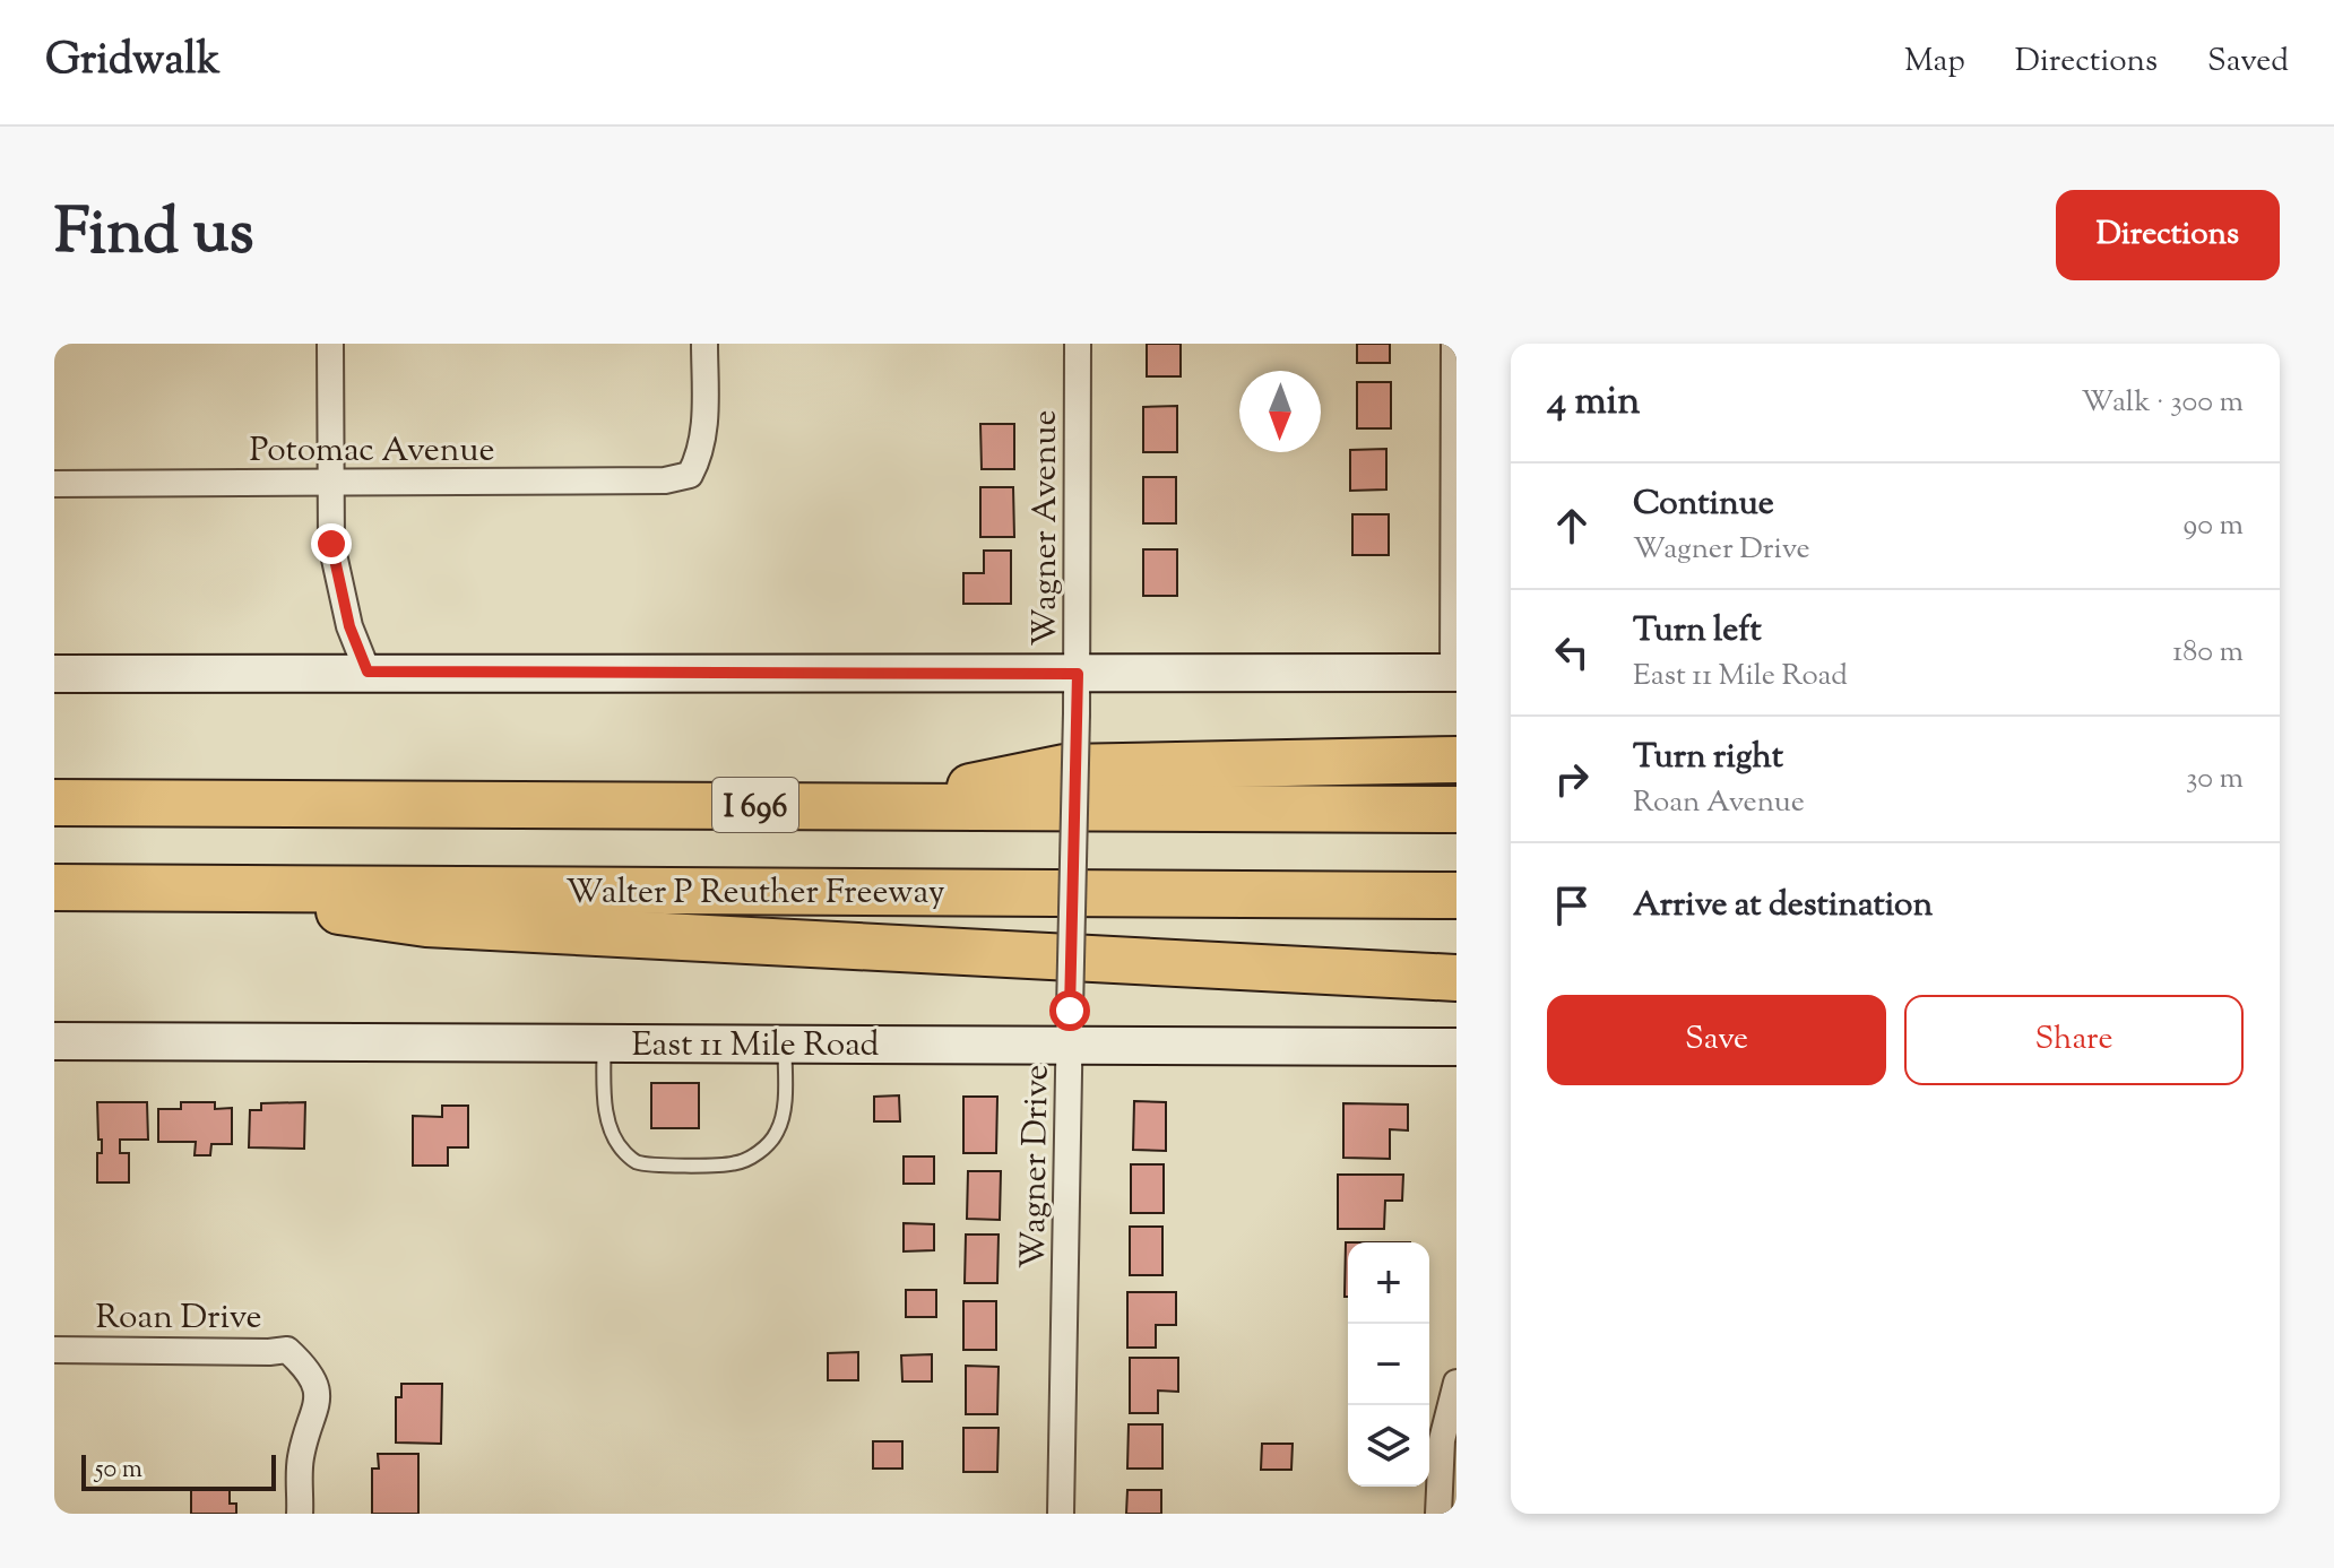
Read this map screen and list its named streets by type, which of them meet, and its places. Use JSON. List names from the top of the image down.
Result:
{
  "streets": {
    "highway": ["I 696", "Walter P Reuther Freeway"],
    "main road": ["East 11 Mile Road"],
    "street": [
      "Potomac Avenue",
      "Wagner Avenue",
      "Wagner Drive",
      "Roan Drive"
    ]
  },
  "crossings": [
    ["Wagner Avenue", "Wagner Drive"],
    ["East 11 Mile Road", "Wagner Drive"]
  ],
  "scale_bar": "50 m",
  "north": "bottom",
  "page": {
    "header": "Gridwalk",
    "nav": ["Map", "Directions", "Saved"],
    "title": "Find us",
    "buttons": [
      "Directions",
      ["Save", "Share"]
    ],
    "heading": ["4 min", "Walk · 300 m"],
    "list": [
      ["Continue", "Wagner Drive", "90 m"],
      ["Turn left", "East 11 Mile Road", "180 m"],
      ["Turn right", "Roan Avenue", "30 m"],
      "Arrive at destination"
    ],
    "map_buttons": ["+", "−"],
    "scale": "50 m"
  }
}
